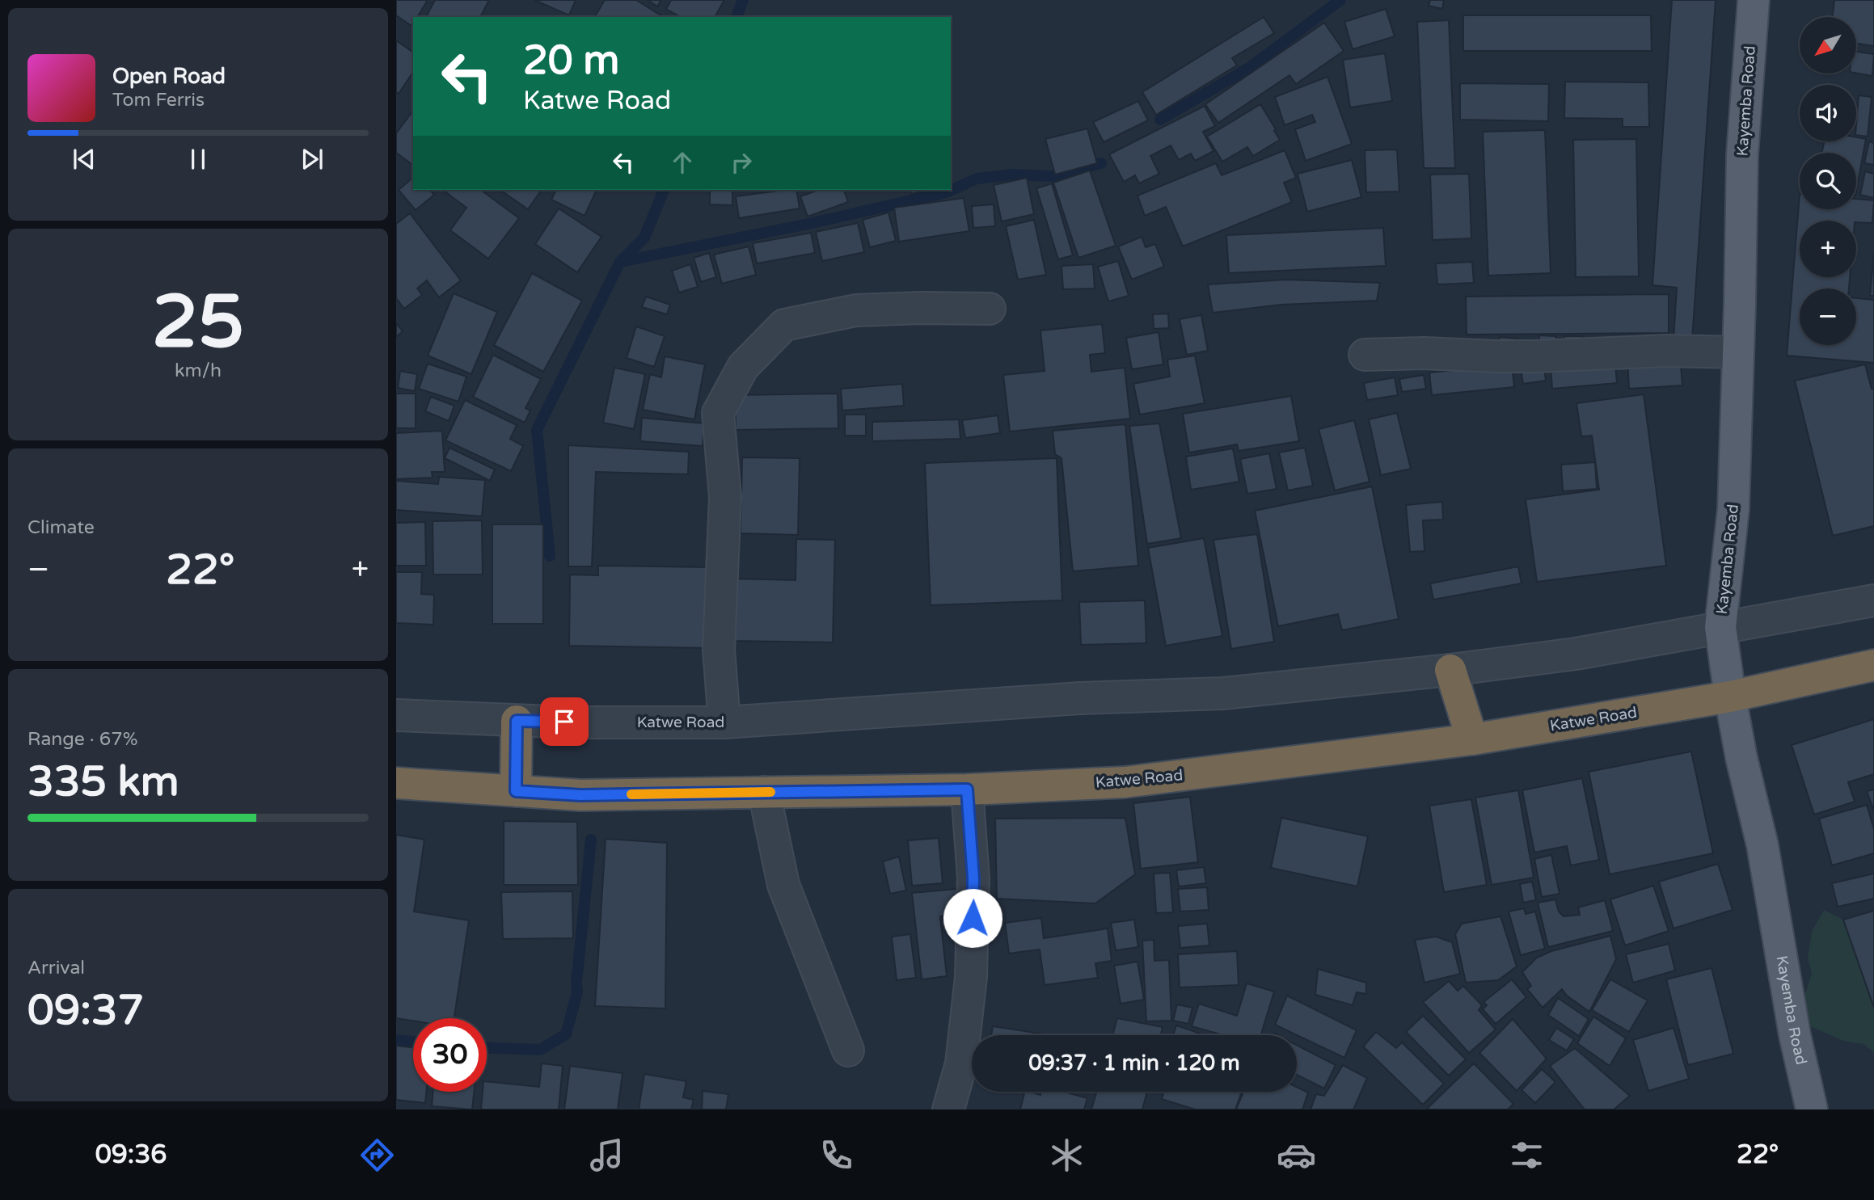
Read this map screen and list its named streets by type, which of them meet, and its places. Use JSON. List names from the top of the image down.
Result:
{
  "streets": {
    "highway": ["Katwe Road"],
    "main road": ["Kayemba Road"]
  },
  "crossings": [
    ["Kayemba Road", "Katwe Road"]
  ],
  "north": "bottom left",
  "page": {
    "map_buttons": ["+", "−"],
    "turn": ["20 m", "Katwe Road"],
    "song": ["Open Road", "Tom Ferris"],
    "tile": [
      ["25", "km/h"],
      "Climate",
      ["Range · 67%", "335 km"],
      ["Arrival", "09:37"]
    ],
    "heat": ["−", "22°", "+"],
    "limit": "30",
    "trip": "09:37 · 1 min · 120 m",
    "tabs": ["09:36", "22°"]
  }
}
